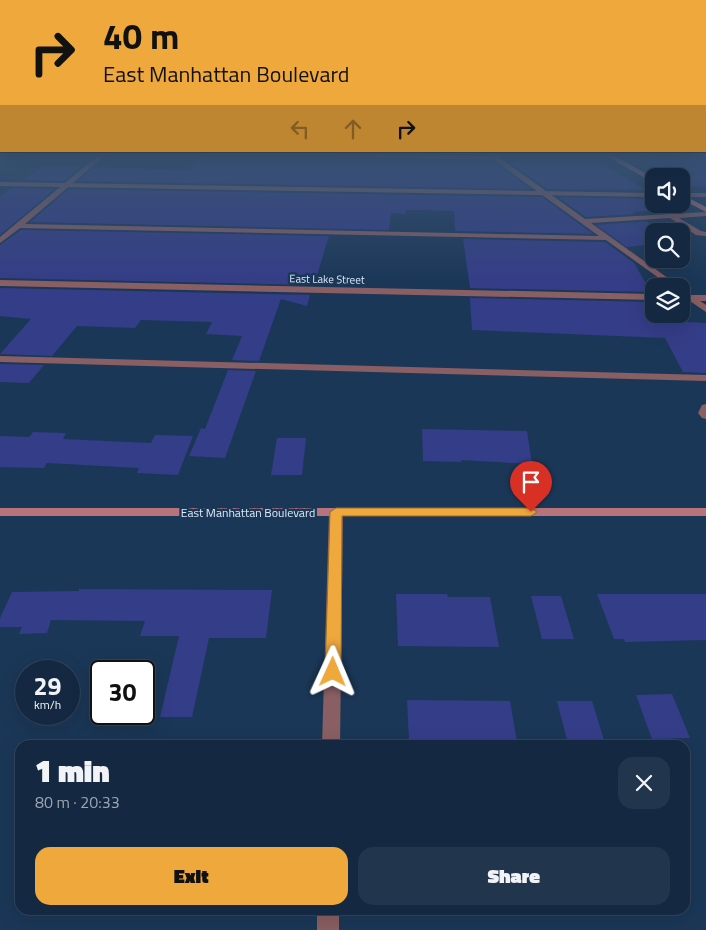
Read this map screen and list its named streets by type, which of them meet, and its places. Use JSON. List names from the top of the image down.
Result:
{
  "streets": {
    "main road": ["East Manhattan Boulevard"],
    "street": ["East Lake Street"]
  },
  "page": {
    "turn": ["40 m", "East Manhattan Boulevard"],
    "speed": "29 km/h",
    "limit": "30",
    "heading": ["1 min", "80 m · 20:33"],
    "buttons": ["Exit", "Share"]
  }
}
